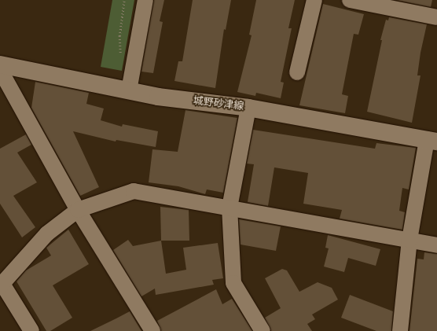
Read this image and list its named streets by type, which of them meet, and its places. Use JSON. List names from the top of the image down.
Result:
{
  "streets": {
    "main road": ["城野砂津線"]
  }
}
